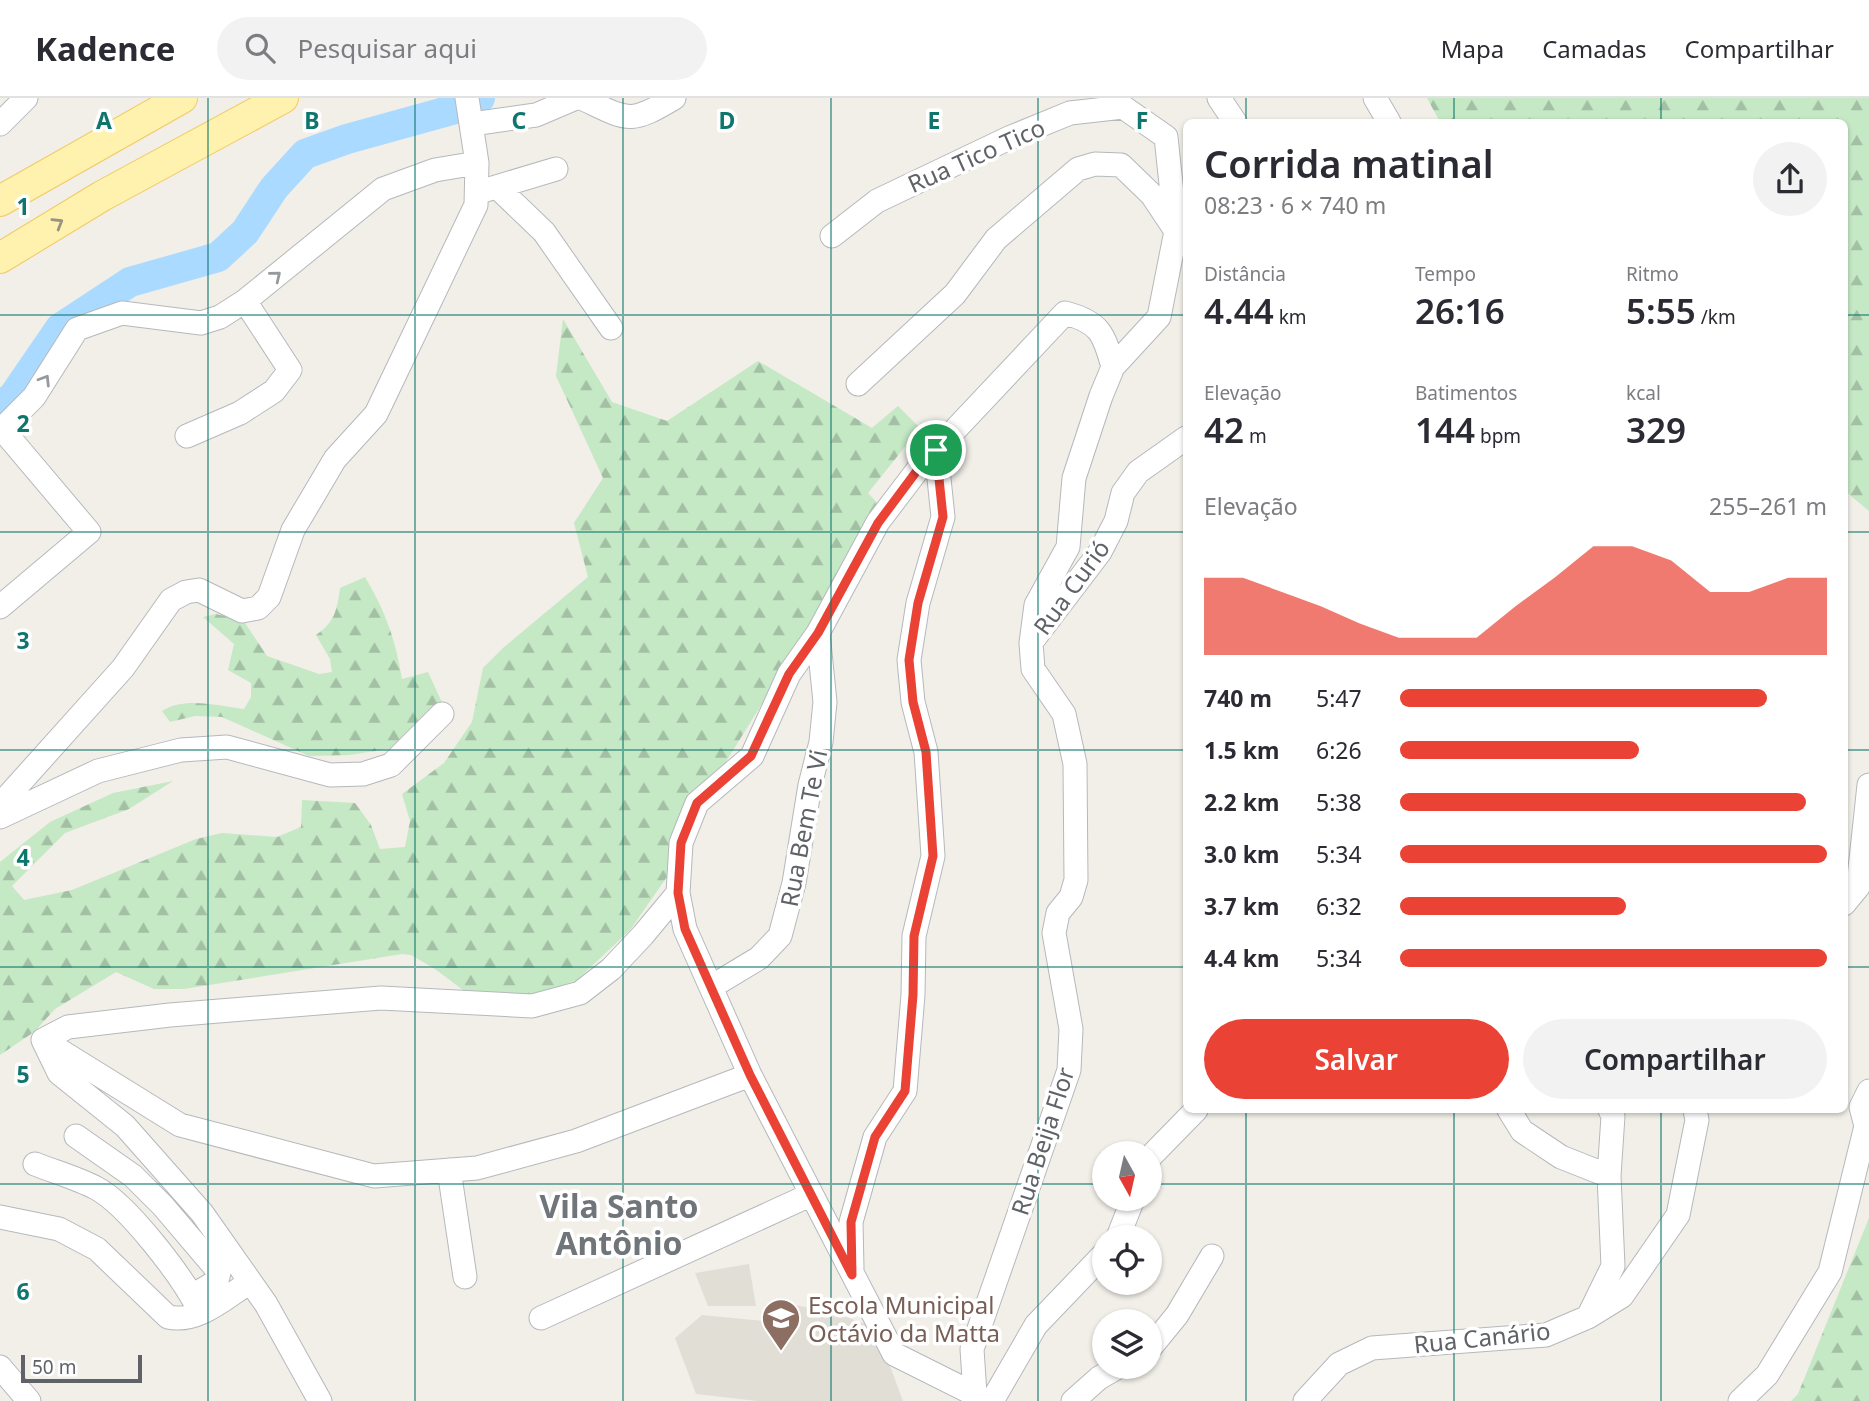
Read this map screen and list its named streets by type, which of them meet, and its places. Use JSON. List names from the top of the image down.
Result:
{
  "streets": {
    "street": [
      "Rua Tico Tico",
      "Rua Curió",
      "Rua Bem Te Vi",
      "Rua Beija Flor",
      "Rua Canário"
    ]
  },
  "crossings": [
    ["Rua Tico Tico", "Rua Beija Flor"],
    ["Rua Curió", "Rua Beija Flor"]
  ],
  "districts": ["Vila Santo Antônio"],
  "places": {
    "school or university": ["Escola Municipal Octávio da Matta"]
  },
  "scale_bar": "50 m",
  "north": "bottom",
  "page": {
    "header": "Kadence",
    "search": "Pesquisar aqui",
    "nav": ["Mapa", "Camadas", "Compartilhar"],
    "heading": ["Corrida matinal", "08:23 · 6 × 740 m"],
    "stats": [
      ["Distância", "4.44 km"],
      ["Tempo", "26:16"],
      ["Ritmo", "5:55 /km"],
      ["Elevação", "42 m"],
      ["Batimentos", "144 bpm"],
      ["kcal", "329"]
    ],
    "chart": ["Elevação", "255–261 m"],
    "list": [
      {
        "name": "740 m",
        "note": "5:47"
      },
      {
        "name": "1.5 km",
        "note": "6:26"
      },
      {
        "name": "2.2 km",
        "note": "5:38"
      },
      {
        "name": "3.0 km",
        "note": "5:34"
      },
      {
        "name": "3.7 km",
        "note": "6:32"
      },
      {
        "name": "4.4 km",
        "note": "5:34"
      }
    ],
    "buttons": ["Salvar", "Compartilhar"],
    "scale": "50 m"
  },
  "grid": {
    "columns": [
      "A",
      "B",
      "C",
      "D",
      "E",
      "F"
    ],
    "rows": [
      "1",
      "2",
      "3",
      "4",
      "5",
      "6"
    ]
  }
}
